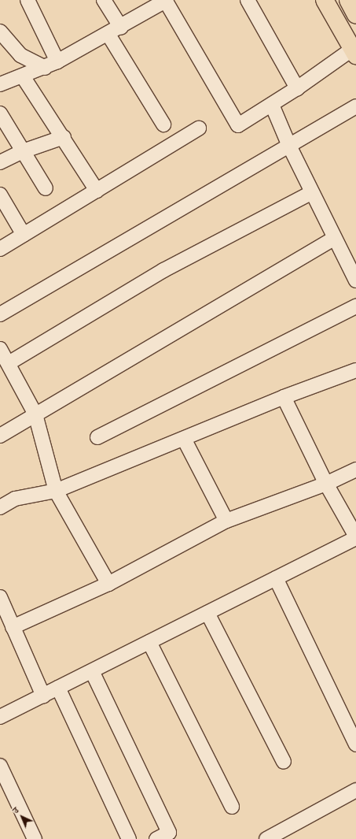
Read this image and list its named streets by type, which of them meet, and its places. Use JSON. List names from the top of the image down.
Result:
{
  "north": "top left"
}
